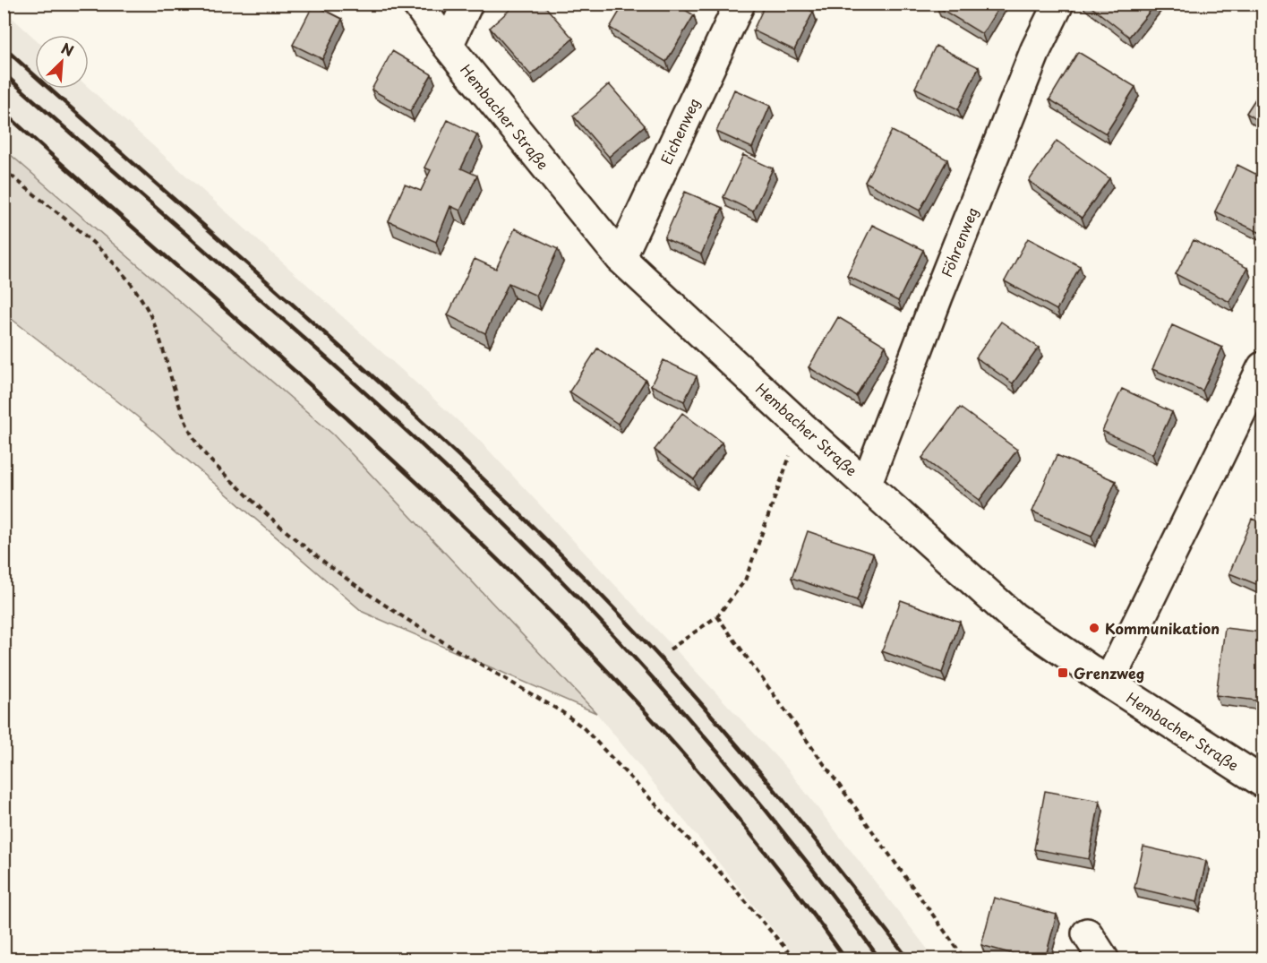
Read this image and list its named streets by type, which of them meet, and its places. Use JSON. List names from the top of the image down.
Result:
{
  "streets": {
    "street": ["Hembacher Straße", "Eichenweg", "Föhrenweg"]
  },
  "crossings": [
    ["Hembacher Straße", "Eichenweg"],
    ["Hembacher Straße", "Föhrenweg"]
  ],
  "places": {
    "other": ["Kommunikation"],
    "transit": ["Grenzweg"]
  },
  "north": "top right"
}
